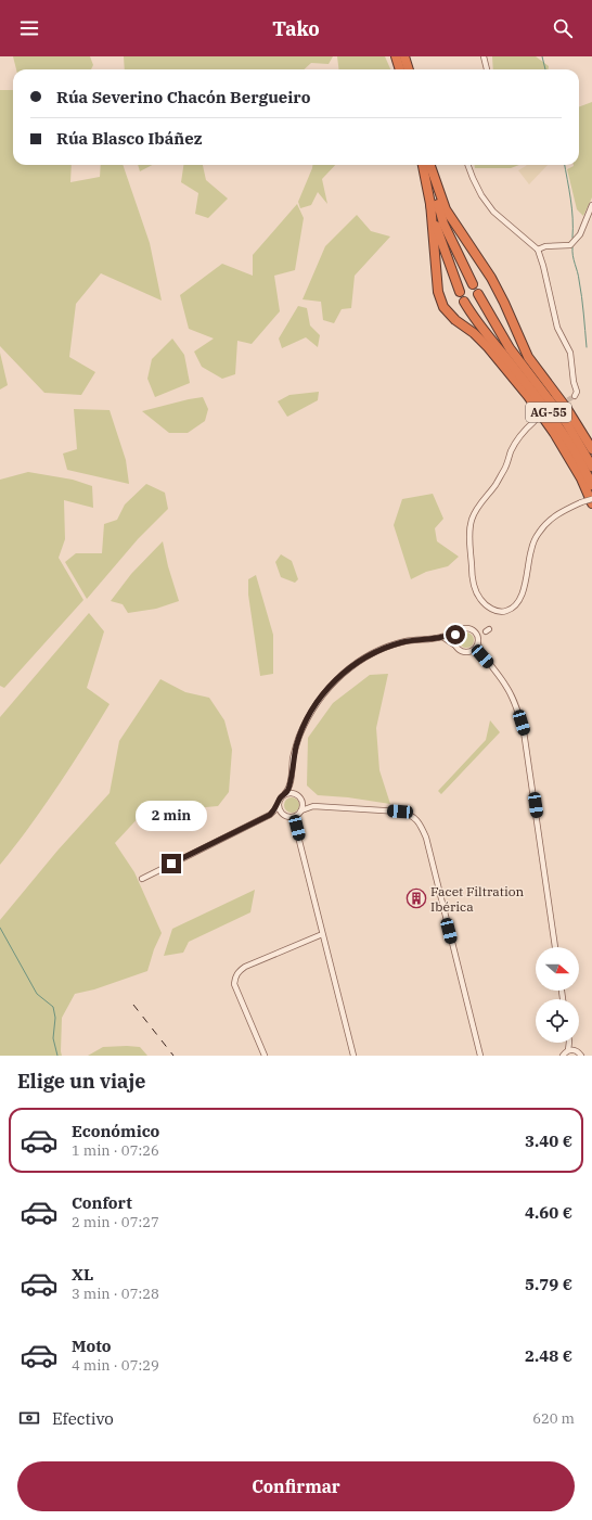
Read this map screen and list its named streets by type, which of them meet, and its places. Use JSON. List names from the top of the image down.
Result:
{
  "streets": {
    "highway": ["AG-55"]
  },
  "places": {
    "building": ["Facet Filtration Ibérica"]
  },
  "north": "right",
  "page": {
    "header": "Tako",
    "banner": ["Rúa Severino Chacón Bergueiro", "Rúa Blasco Ibáñez"],
    "bubble": "2 min",
    "heading": "Elige un viaje",
    "list": [
      {
        "name": "Económico",
        "note": "1 min · 07:26",
        "value": "3.40 €"
      },
      {
        "name": "Confort",
        "note": "2 min · 07:27",
        "value": "4.60 €"
      },
      {
        "name": "XL",
        "note": "3 min · 07:28",
        "value": "5.79 €"
      },
      {
        "name": "Moto",
        "note": "4 min · 07:29",
        "value": "2.48 €"
      }
    ],
    "pay": ["Efectivo", "620 m"],
    "buttons": "Confirmar"
  }
}
